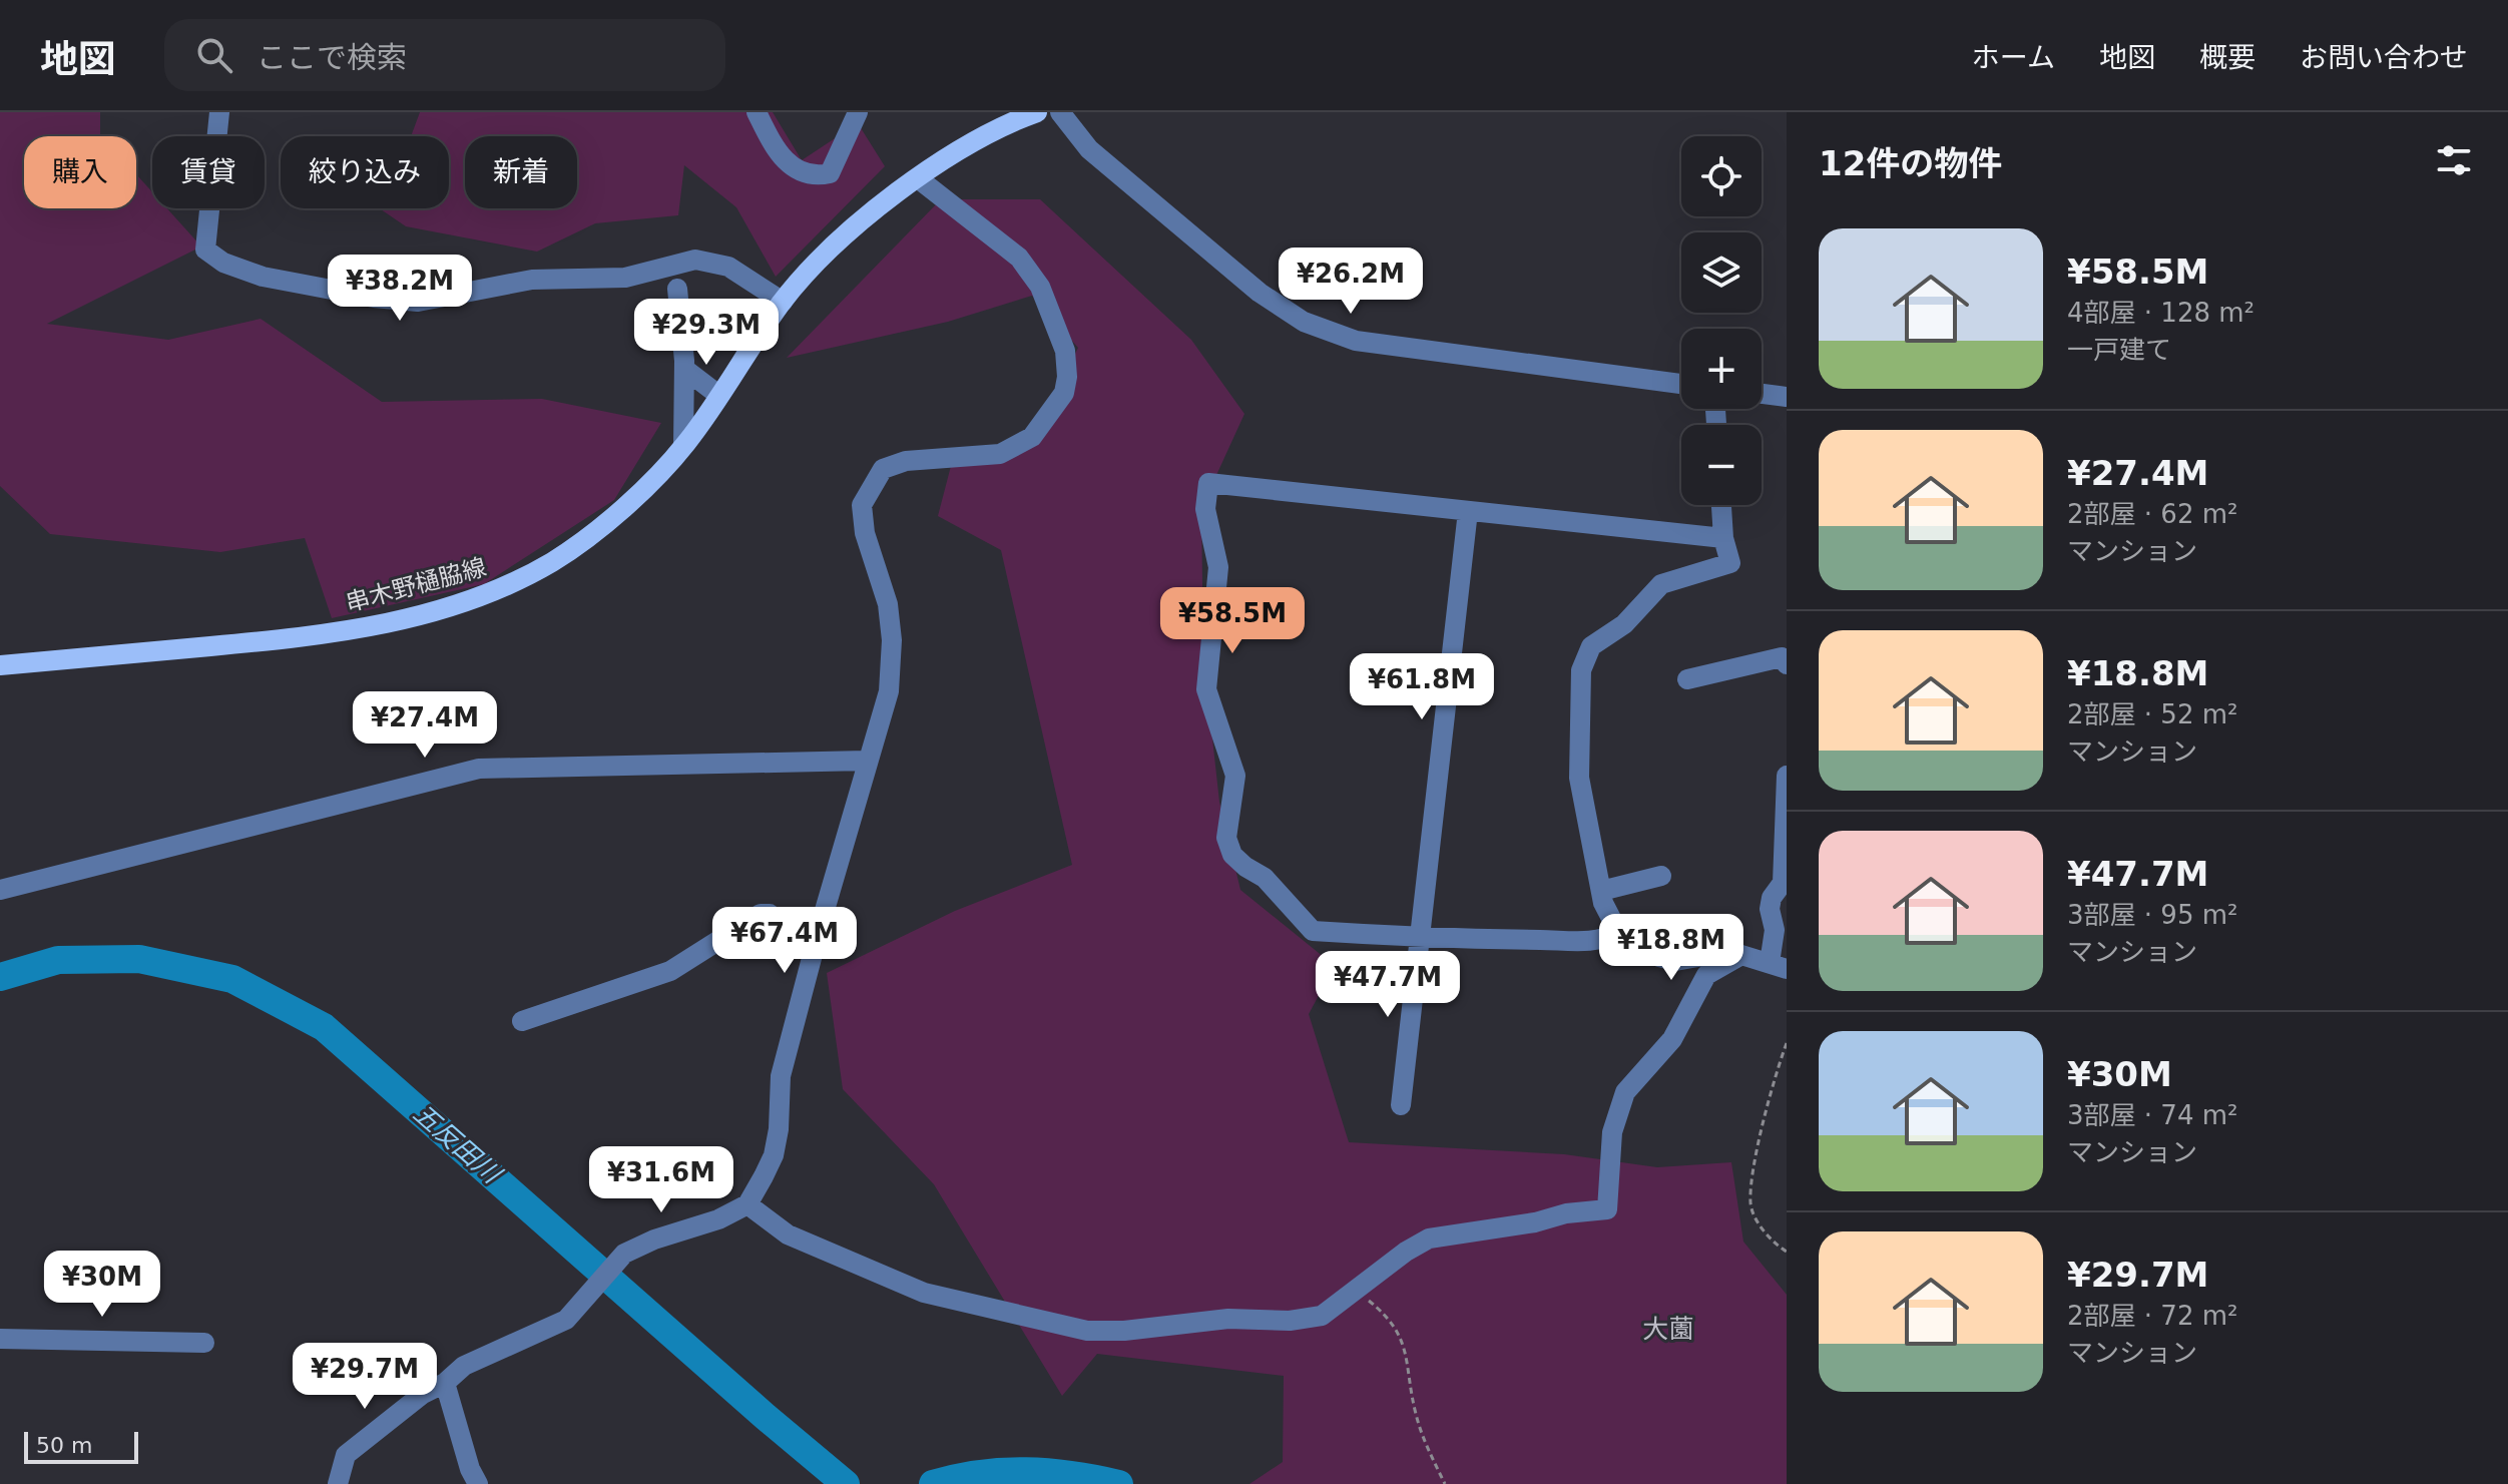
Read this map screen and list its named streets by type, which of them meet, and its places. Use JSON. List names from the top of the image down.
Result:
{
  "streets": {
    "main road": ["串木野樋脇線"]
  },
  "districts": ["大薗"],
  "water": ["五反田川"],
  "scale_bar": "50 m",
  "page": {
    "header": "地図",
    "search": "ここで検索",
    "nav": [
      "ホーム",
      "地図",
      "概要",
      "お問い合わせ"
    ],
    "heading": "12件の物件",
    "map_buttons": ["+", "−"],
    "chip": [
      "購入",
      "賃貸",
      "絞り込み",
      "新着"
    ],
    "list": [
      {
        "name": "¥58.5M",
        "note": "4部屋 · 128 m² · 一戸建て"
      },
      {
        "name": "¥27.4M",
        "note": "2部屋 · 62 m² · マンション"
      },
      {
        "name": "¥18.8M",
        "note": "2部屋 · 52 m² · マンション"
      },
      {
        "name": "¥47.7M",
        "note": "3部屋 · 95 m² · マンション"
      },
      {
        "name": "¥30M",
        "note": "3部屋 · 74 m² · マンション"
      },
      {
        "name": "¥29.7M",
        "note": "2部屋 · 72 m² · マンション"
      }
    ],
    "price": [
      "¥26.2M",
      "¥38.2M",
      "¥29.3M",
      "¥58.5M",
      "¥61.8M",
      "¥27.4M",
      "¥67.4M",
      "¥18.8M",
      "¥47.7M",
      "¥31.6M",
      "¥30M",
      "¥29.7M"
    ],
    "scale": "50 m"
  }
}
